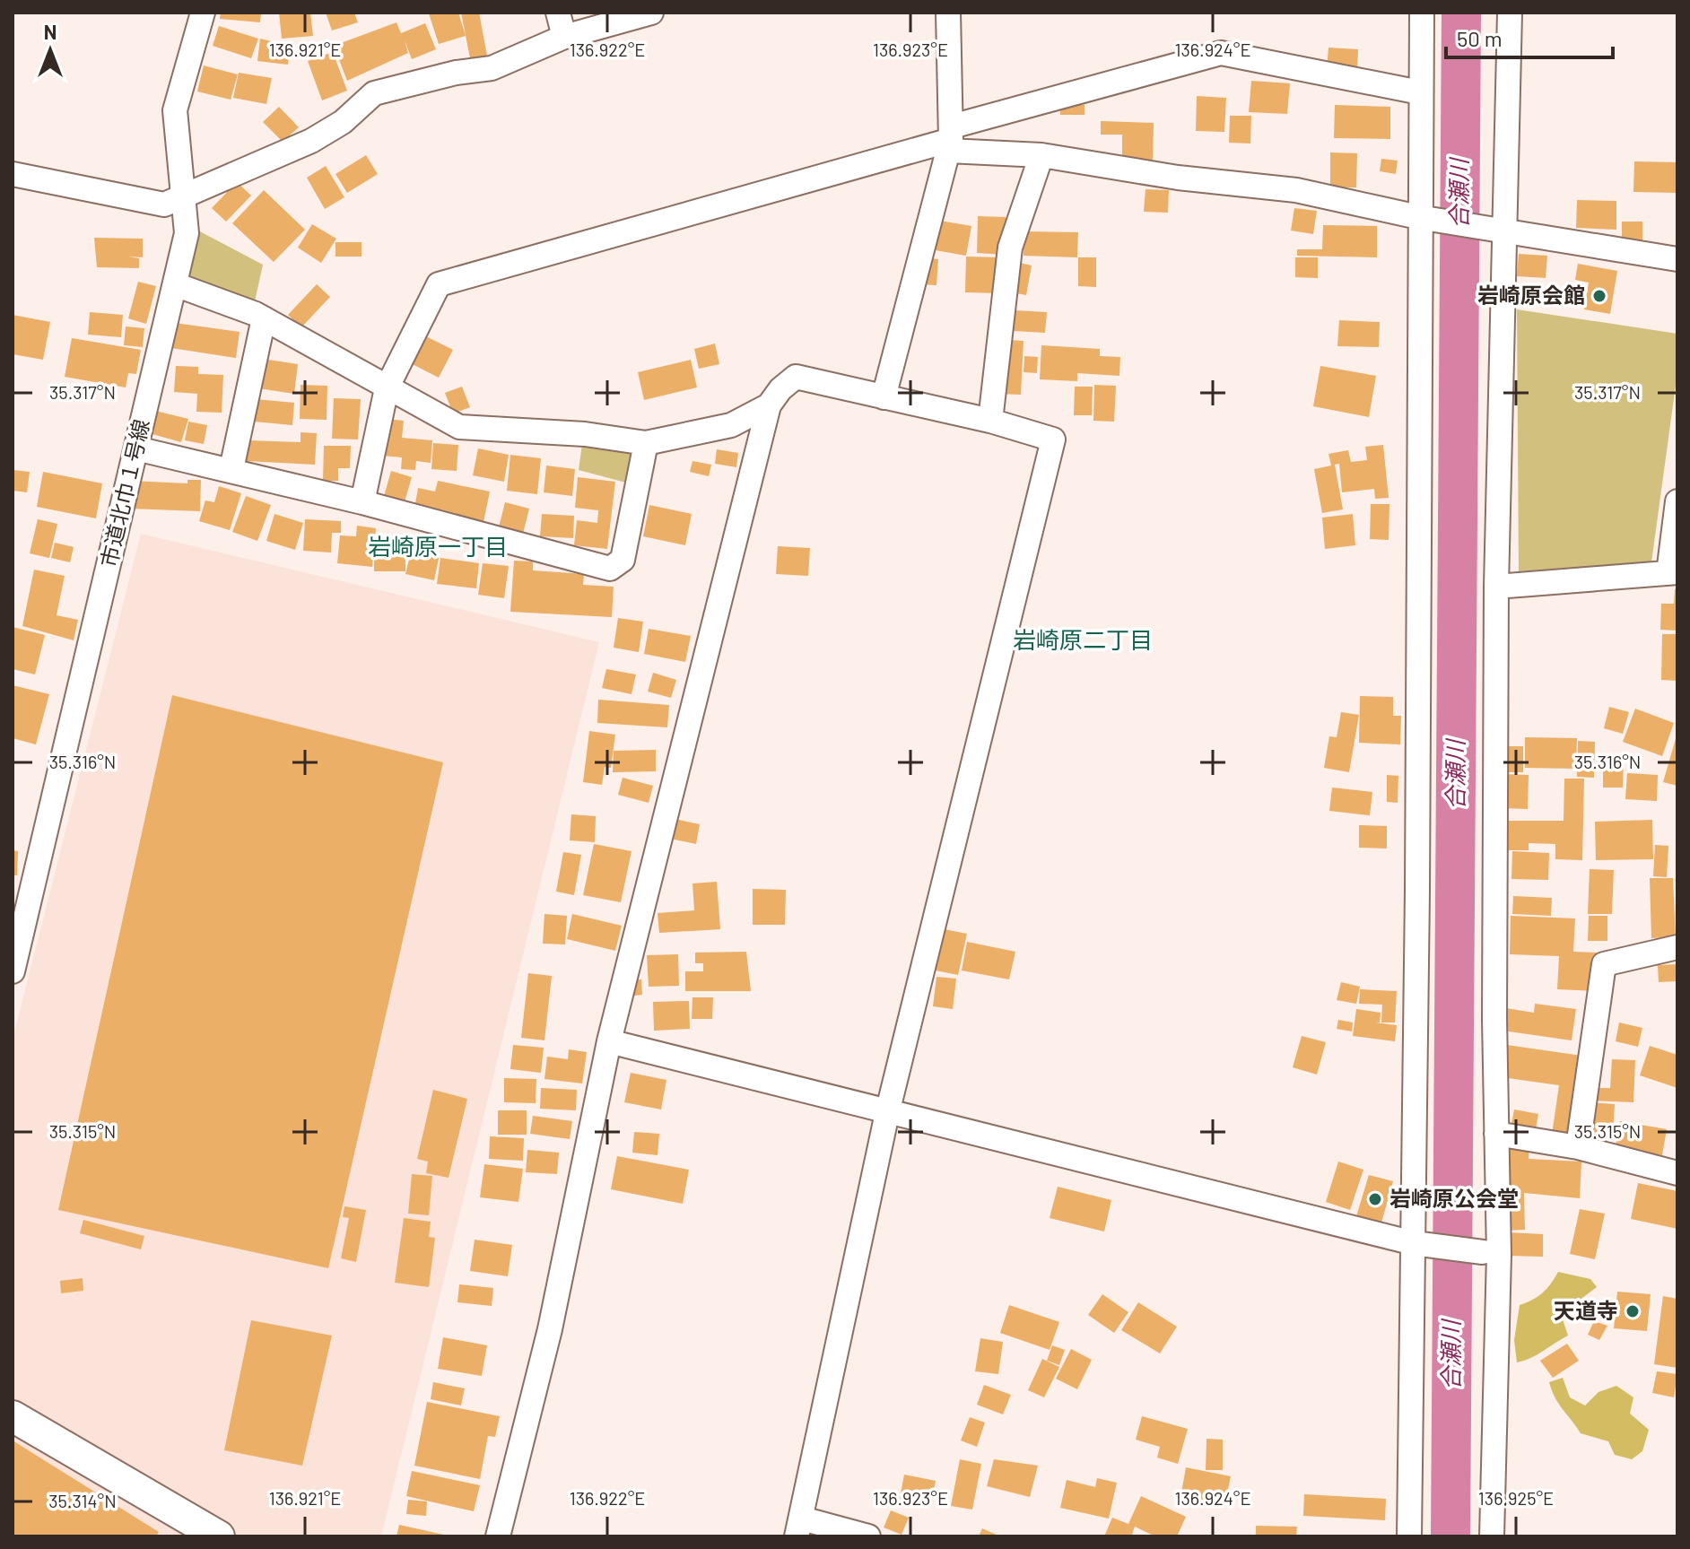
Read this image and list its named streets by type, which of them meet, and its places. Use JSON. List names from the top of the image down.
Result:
{
  "streets": {
    "street": ["市道北巾１号線"]
  },
  "districts": ["岩崎原一丁目", "岩崎原二丁目"],
  "water": ["合瀬川"],
  "places": ["岩崎原会館", "岩崎原公会堂", "天道寺"],
  "scale_bar": "50 m",
  "north": "top",
  "coordinates": [
    "136.921°E",
    "136.922°E",
    "136.923°E",
    "136.924°E",
    "35.317°N",
    "35.316°N",
    "35.315°N",
    "136.925°E",
    "35.314°N"
  ]
}
